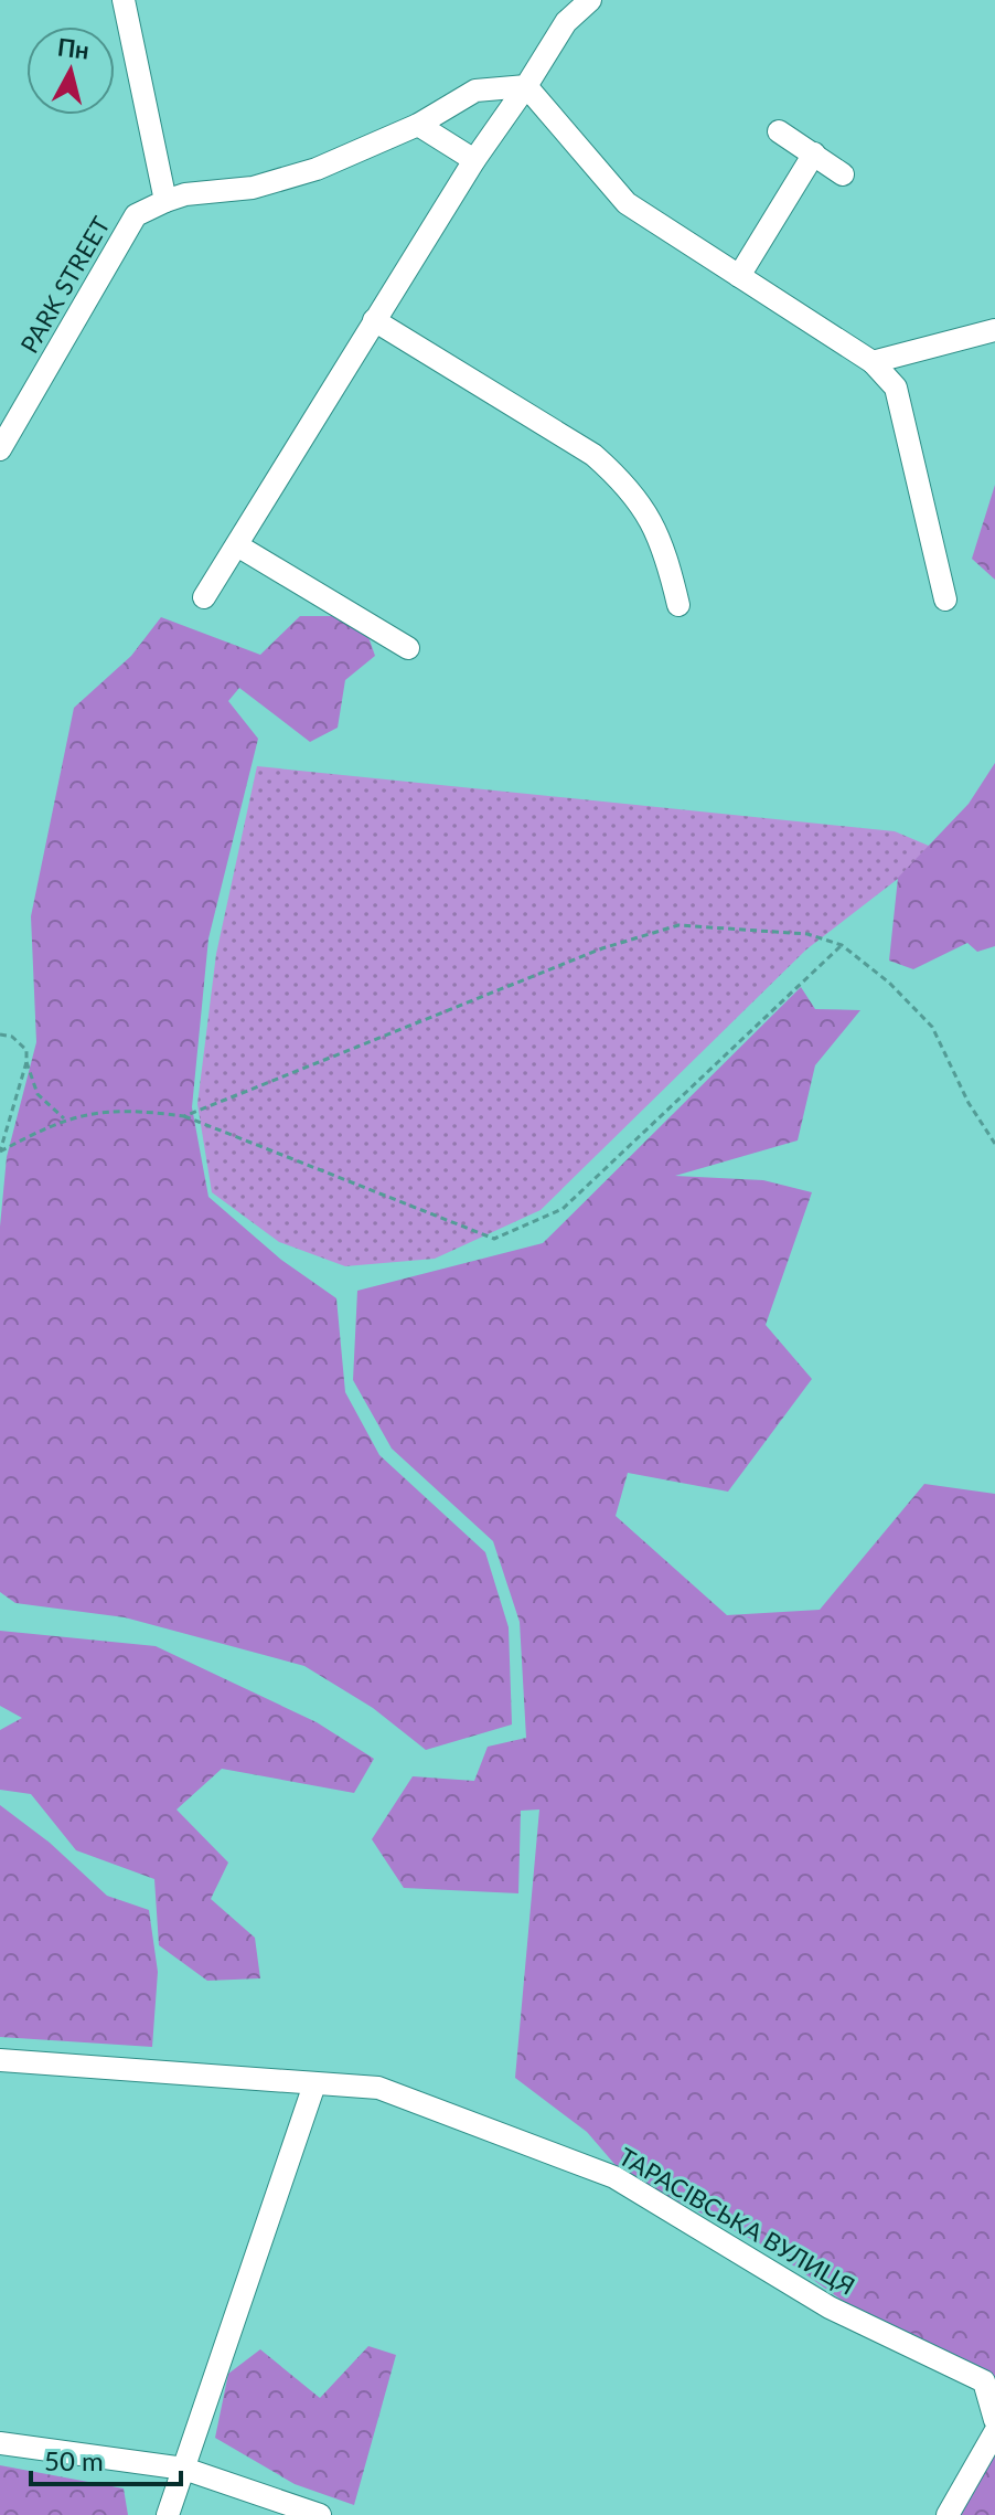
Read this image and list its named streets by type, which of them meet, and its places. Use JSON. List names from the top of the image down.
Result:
{
  "streets": {
    "street": ["PARK STREET", "ТАРАСІВСЬКА ВУЛИЦЯ"]
  },
  "scale_bar": "50 m",
  "north": "top"
}
